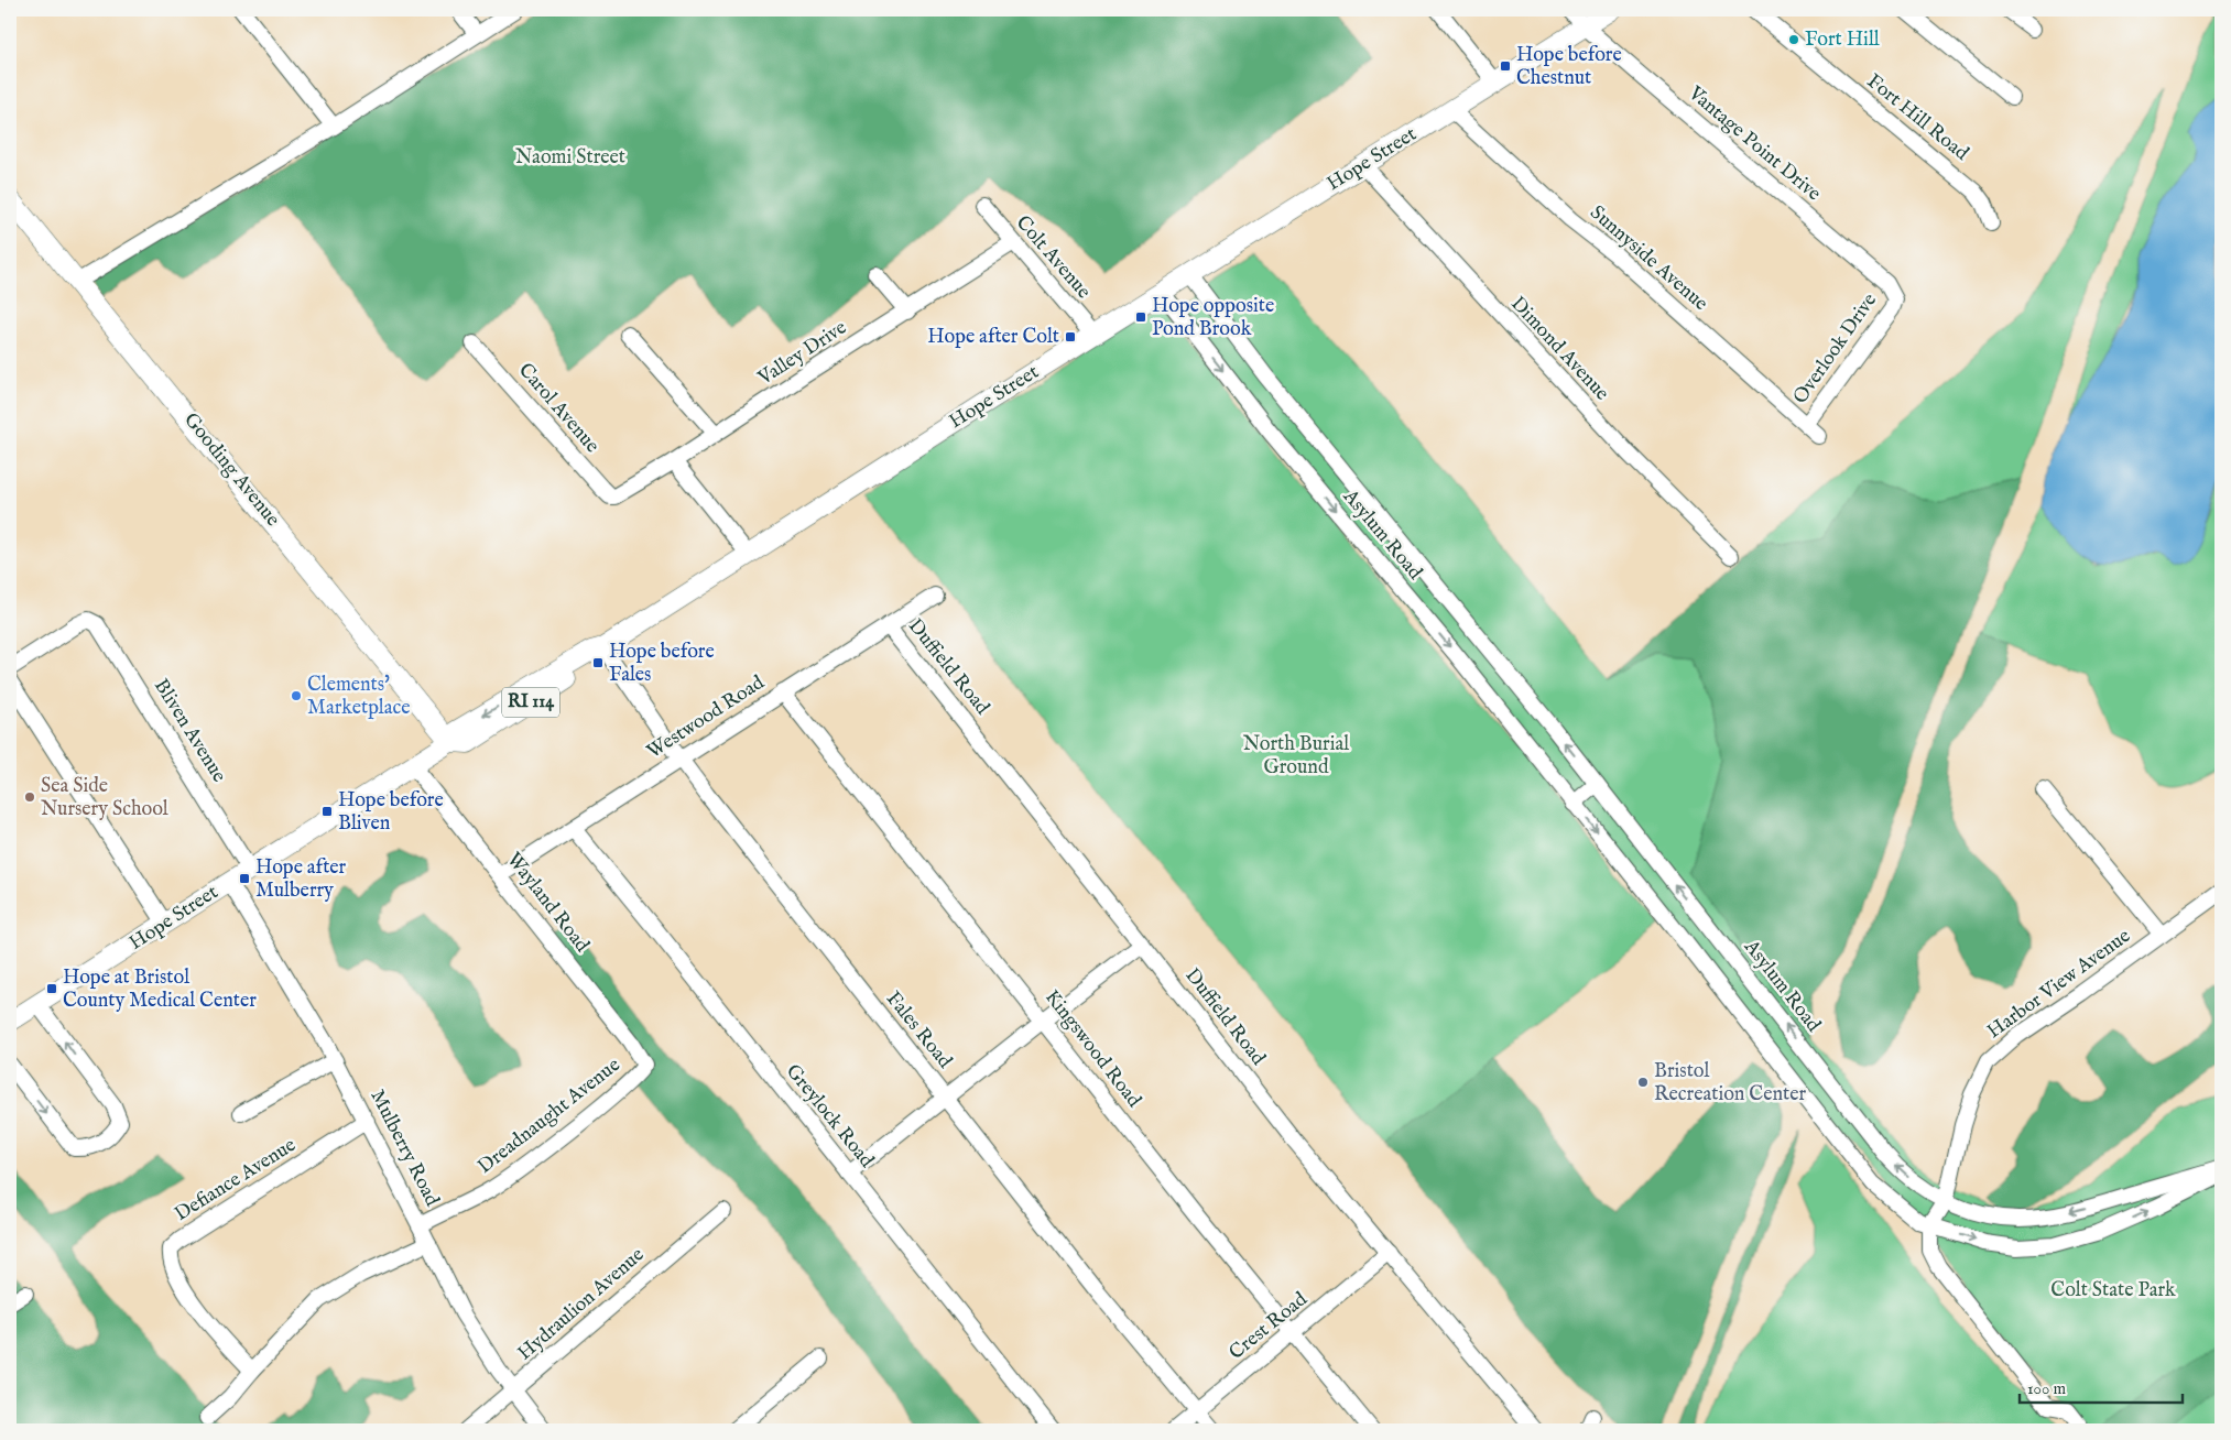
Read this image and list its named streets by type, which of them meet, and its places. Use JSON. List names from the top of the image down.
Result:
{
  "streets": {
    "main road": ["Hope Street", "Gooding Avenue", "RI 114"],
    "street": [
      "Fort Hill Road",
      "Vantage Point Drive",
      "Colt Avenue",
      "Sunnyside Avenue",
      "Dimond Avenue",
      "Overlook Drive",
      "Valley Drive",
      "Carol Avenue",
      "Asylum Road",
      "Duffield Road",
      "Westwood Road",
      "Bliven Avenue",
      "Wayland Road",
      "Harbor View Avenue",
      "Fales Road",
      "Kingswood Road",
      "Dreadnaught Avenue",
      "Greylock Road",
      "Mulberry Road",
      "Defiance Avenue",
      "Hydraulion Avenue",
      "Crest Road"
    ]
  },
  "crossings": [
    ["Vantage Point Drive", "Hope Street"],
    ["Vantage Point Drive", "Overlook Drive"],
    ["Hope Street", "Colt Avenue"],
    ["Hope Street", "Sunnyside Avenue"],
    ["Hope Street", "Dimond Avenue"],
    ["Hope Street", "Gooding Avenue"],
    ["Hope Street", "Asylum Road"],
    ["Hope Street", "Bliven Avenue"],
    ["Hope Street", "Wayland Road"],
    ["Hope Street", "Fales Road"],
    ["Hope Street", "Mulberry Road"],
    ["Colt Avenue", "Valley Drive"],
    ["Sunnyside Avenue", "Overlook Drive"],
    ["Valley Drive", "Carol Avenue"],
    ["Asylum Road", "Harbor View Avenue"],
    ["Duffield Road", "Westwood Road"],
    ["Duffield Road", "Crest Road"],
    ["Westwood Road", "Wayland Road"],
    ["Westwood Road", "Fales Road"],
    ["Westwood Road", "Kingswood Road"],
    ["Westwood Road", "Greylock Road"],
    ["Wayland Road", "Dreadnaught Avenue"],
    ["Fales Road", "Crest Road"],
    ["Kingswood Road", "Crest Road"],
    ["Dreadnaught Avenue", "Mulberry Road"],
    ["Mulberry Road", "Defiance Avenue"],
    ["Mulberry Road", "Hydraulion Avenue"]
  ],
  "parks": ["Naomi Street", "North Burial Ground", "Colt State Park"],
  "places": {
    "other": [
      "Fort Hill",
      "Clements' Marketplace",
      "Sea Side Nursery School",
      "Bristol Recreation Center"
    ],
    "transit": [
      "Hope before Chestnut",
      "Hope opposite Pond Brook",
      "Hope after Colt",
      "Hope before Fales",
      "Hope before Bliven",
      "Hope after Mulberry",
      "Hope at Bristol County Medical Center"
    ]
  },
  "scale_bar": "100 m"
}
